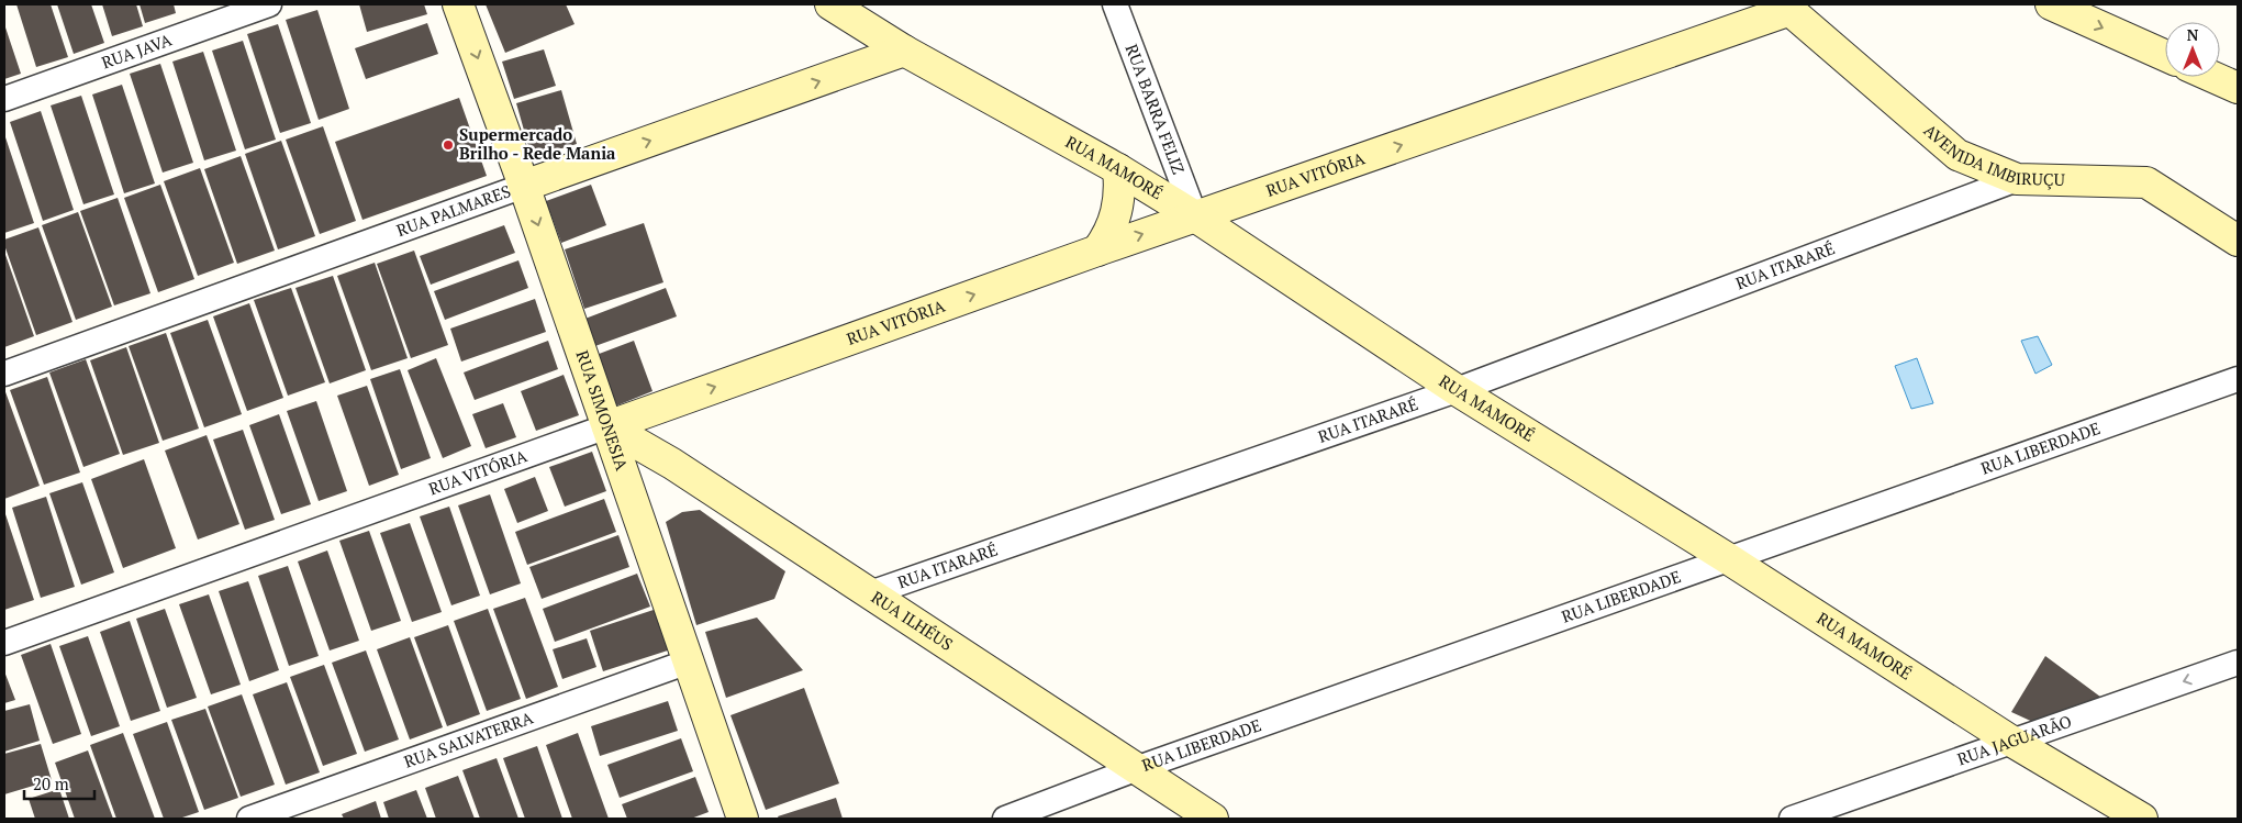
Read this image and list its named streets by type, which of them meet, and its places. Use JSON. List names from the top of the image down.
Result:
{
  "streets": {
    "street": [
      "RUA JAVA",
      "RUA BARRA FELIZ",
      "AVENIDA IMBIRUÇU",
      "RUA MAMORÉ",
      "RUA VITÓRIA",
      "RUA PALMARES",
      "RUA ITARARÉ",
      "RUA SIMONESIA",
      "RUA LIBERDADE",
      "RUA ILHÉUS",
      "RUA SALVATERRA",
      "RUA JAGUARÃO"
    ]
  },
  "crossings": [
    ["RUA BARRA FELIZ", "RUA MAMORÉ"],
    ["RUA BARRA FELIZ", "RUA VITÓRIA"],
    ["AVENIDA IMBIRUÇU", "RUA VITÓRIA"],
    ["AVENIDA IMBIRUÇU", "RUA ITARARÉ"],
    ["RUA MAMORÉ", "RUA VITÓRIA"],
    ["RUA MAMORÉ", "RUA PALMARES"],
    ["RUA MAMORÉ", "RUA ITARARÉ"],
    ["RUA MAMORÉ", "RUA LIBERDADE"],
    ["RUA MAMORÉ", "RUA JAGUARÃO"],
    ["RUA VITÓRIA", "RUA SIMONESIA"],
    ["RUA VITÓRIA", "RUA ILHÉUS"],
    ["RUA PALMARES", "RUA SIMONESIA"],
    ["RUA ITARARÉ", "RUA ILHÉUS"],
    ["RUA SIMONESIA", "RUA ILHÉUS"],
    ["RUA SIMONESIA", "RUA SALVATERRA"],
    ["RUA LIBERDADE", "RUA ILHÉUS"]
  ],
  "one_way": [
    "RUA VITÓRIA",
    "RUA PALMARES",
    "RUA SIMONESIA",
    "RUA JAGUARÃO"
  ],
  "places": ["Supermercado Brilho - Rede Mania"],
  "scale_bar": "20 m",
  "north": "top"
}
